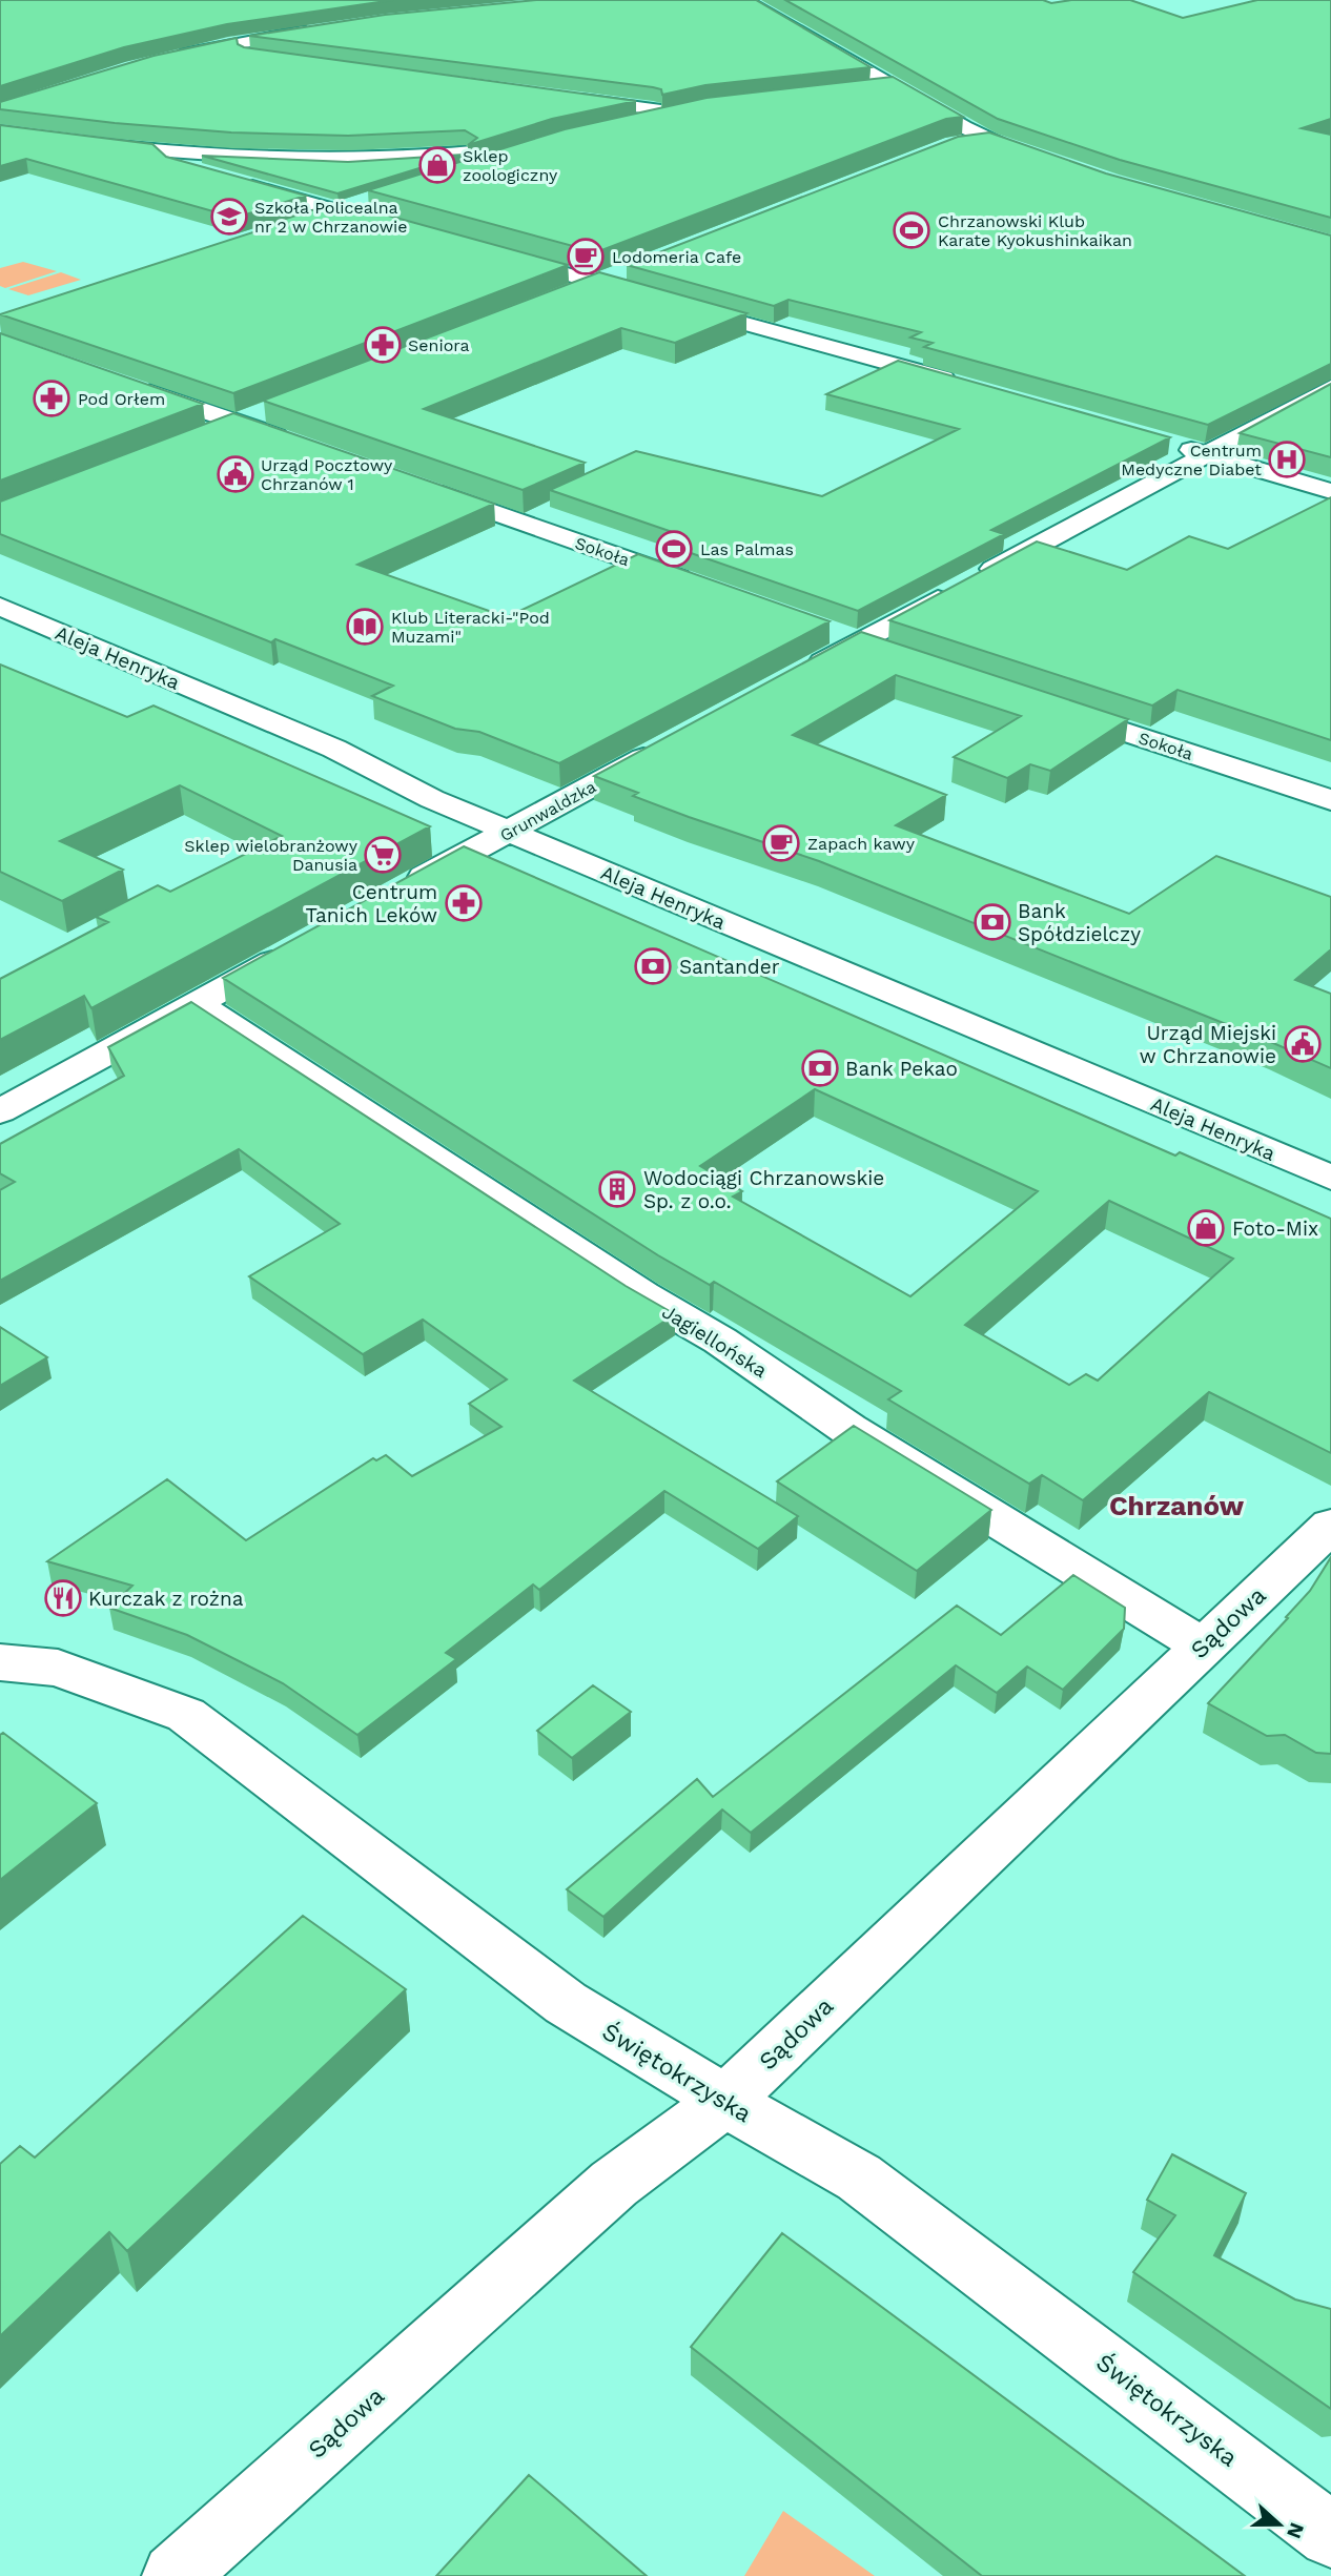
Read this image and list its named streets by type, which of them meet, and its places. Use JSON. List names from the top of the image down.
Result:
{
  "streets": {
    "street": [
      "Sokoła",
      "Aleja Henryka",
      "Grunwaldzka",
      "Jagiellońska",
      "Sądowa",
      "Świętokrzyska"
    ]
  },
  "crossings": [
    ["Aleja Henryka", "Grunwaldzka"],
    ["Jagiellońska", "Sądowa"],
    ["Sądowa", "Świętokrzyska"]
  ],
  "districts": ["Chrzanów"],
  "places": {
    "shop": ["Sklep zoologiczny", "Foto-Mix"],
    "school or university": ["Szkoła Policealna nr 2 w Chrzanowie"],
    "sports": ["Chrzanowski Klub Karate Kyokushinkaikan", "Las Palmas"],
    "cafe": ["Lodomeria Cafe", "Zapach kawy"],
    "pharmacy": ["Seniora", "Pod Orłem", "Centrum Tanich Leków"],
    "hospital": ["Centrum Medyczne Diabet"],
    "public building": ["Urząd Pocztowy Chrzanów 1", "Urząd Miejski w Chrzanowie"],
    "library": ["Klub Literacki-\"Pod Muzami\""],
    "supermarket": ["Sklep wielobranżowy Danusia"],
    "bank": ["Bank Spółdzielczy", "Santander", "Bank Pekao"],
    "building": ["Wodociągi Chrzanowskie Sp. z o.o."],
    "restaurant": ["Kurczak z rożna"]
  },
  "north": "right"
}
